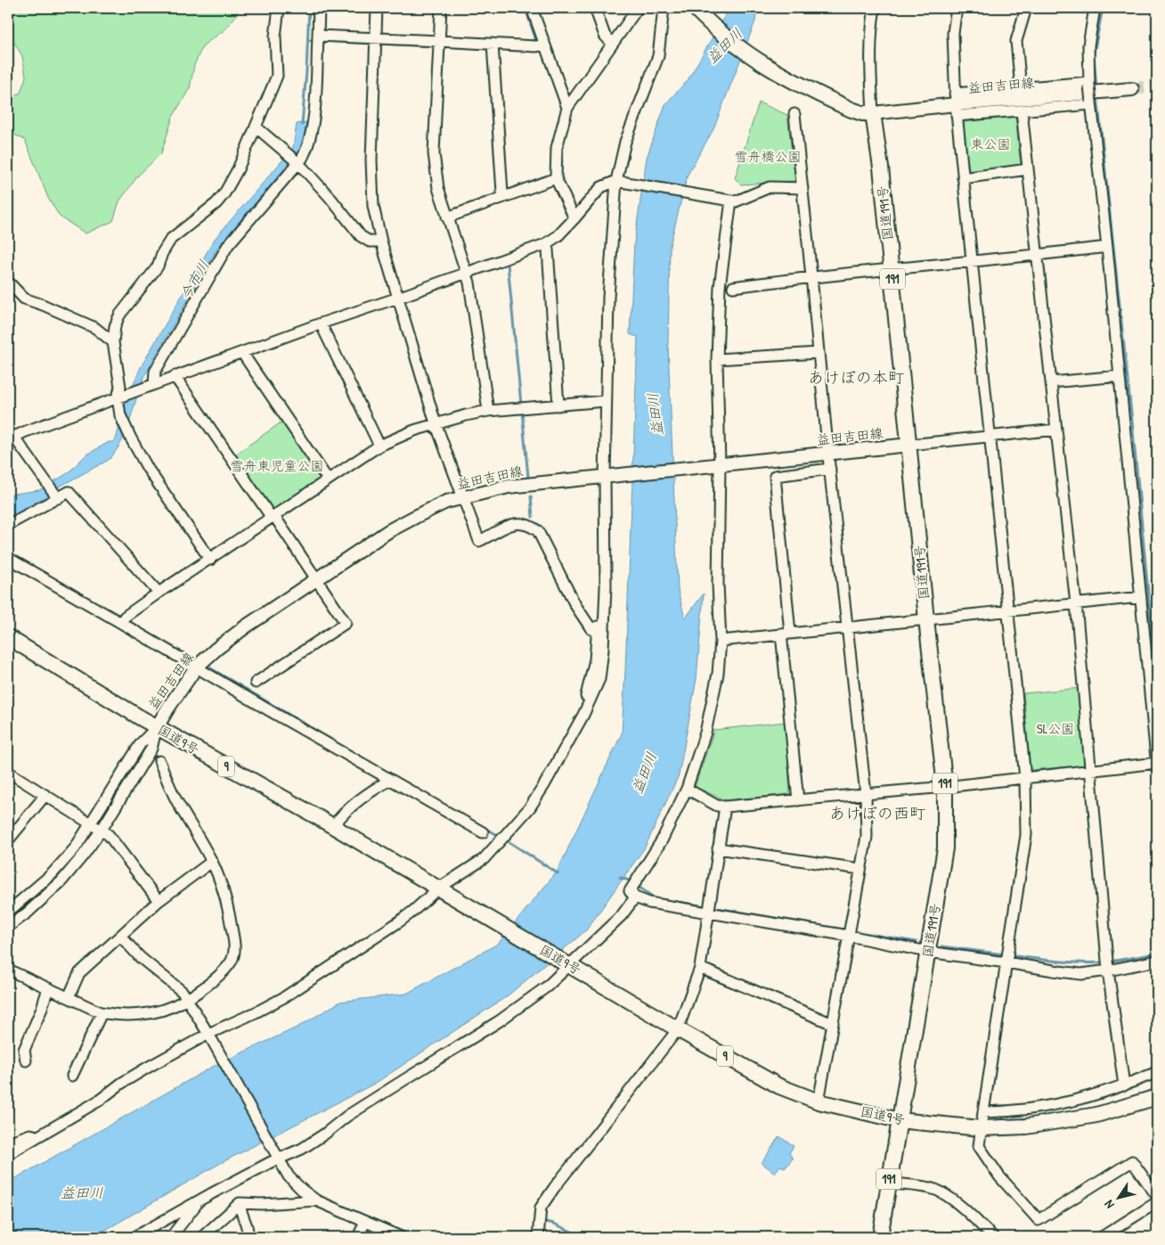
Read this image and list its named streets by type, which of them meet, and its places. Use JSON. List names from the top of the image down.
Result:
{
  "streets": {
    "highway": [
      "国道191号",
      "191",
      "国道9号",
      "9"
    ],
    "main road": ["益田吉田線"]
  },
  "crossings": [
    ["益田吉田線", "国道191号"],
    ["益田吉田線", "国道9号"],
    ["国道191号", "国道9号"]
  ],
  "districts": ["あけぼの本町", "あけぼの西町"],
  "water": ["益田川", "今市川"],
  "parks": [
    "東公園",
    "雪舟橋公園",
    "雪舟東児童公園",
    "SL公園"
  ],
  "north": "bottom left"
}
